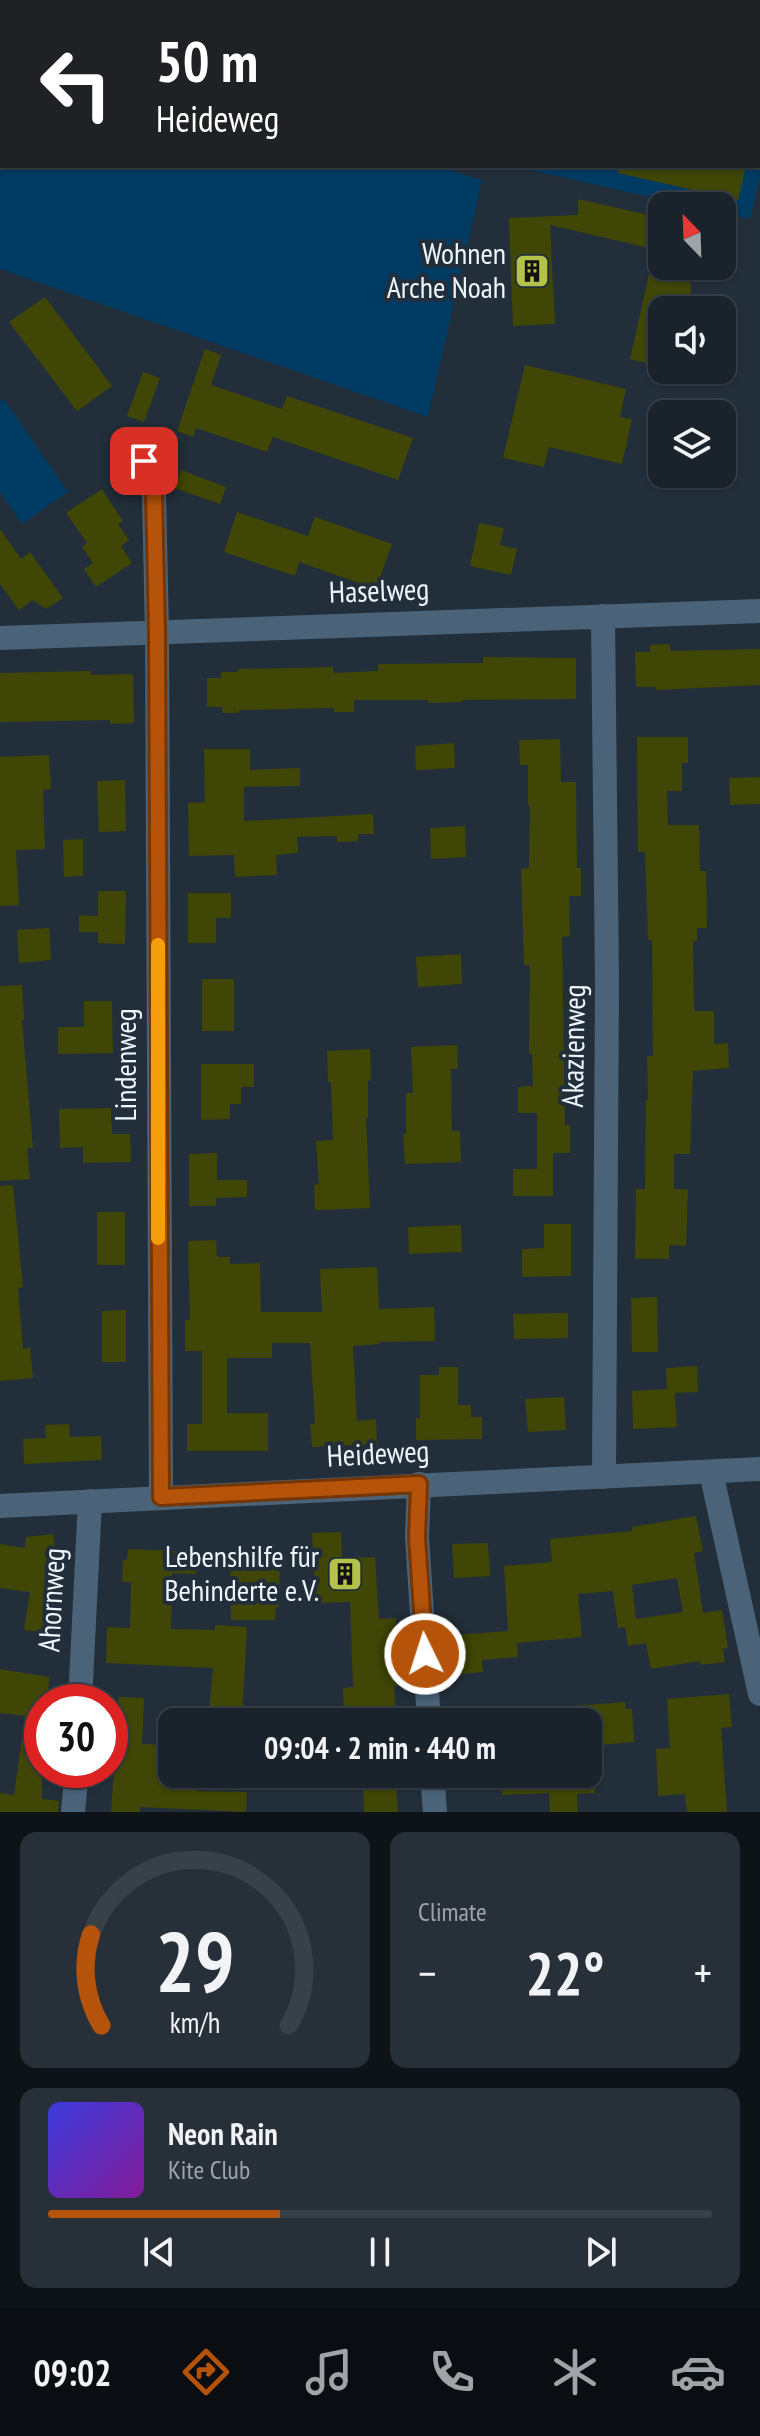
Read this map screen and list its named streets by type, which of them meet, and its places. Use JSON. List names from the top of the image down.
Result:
{
  "streets": {
    "street": [
      "Haselweg",
      "Akazienweg",
      "Lindenweg",
      "Heideweg",
      "Ahornweg"
    ]
  },
  "crossings": [
    ["Haselweg", "Akazienweg"],
    ["Haselweg", "Lindenweg"],
    ["Akazienweg", "Heideweg"],
    ["Lindenweg", "Heideweg"],
    ["Heideweg", "Ahornweg"]
  ],
  "places": {
    "building": ["Wohnen Arche Noah", "Lebenshilfe für Behinderte e.V."]
  },
  "north": "top left",
  "page": {
    "turn": ["50 m", "Heideweg"],
    "limit": "30",
    "trip": "09:04 · 2 min · 440 m",
    "tile": "Climate",
    "heat": ["−", "22°", "+"],
    "song": ["Neon Rain", "Kite Club"],
    "tabs": "09:02",
    "gauge": ["29", "km/h"]
  }
}
